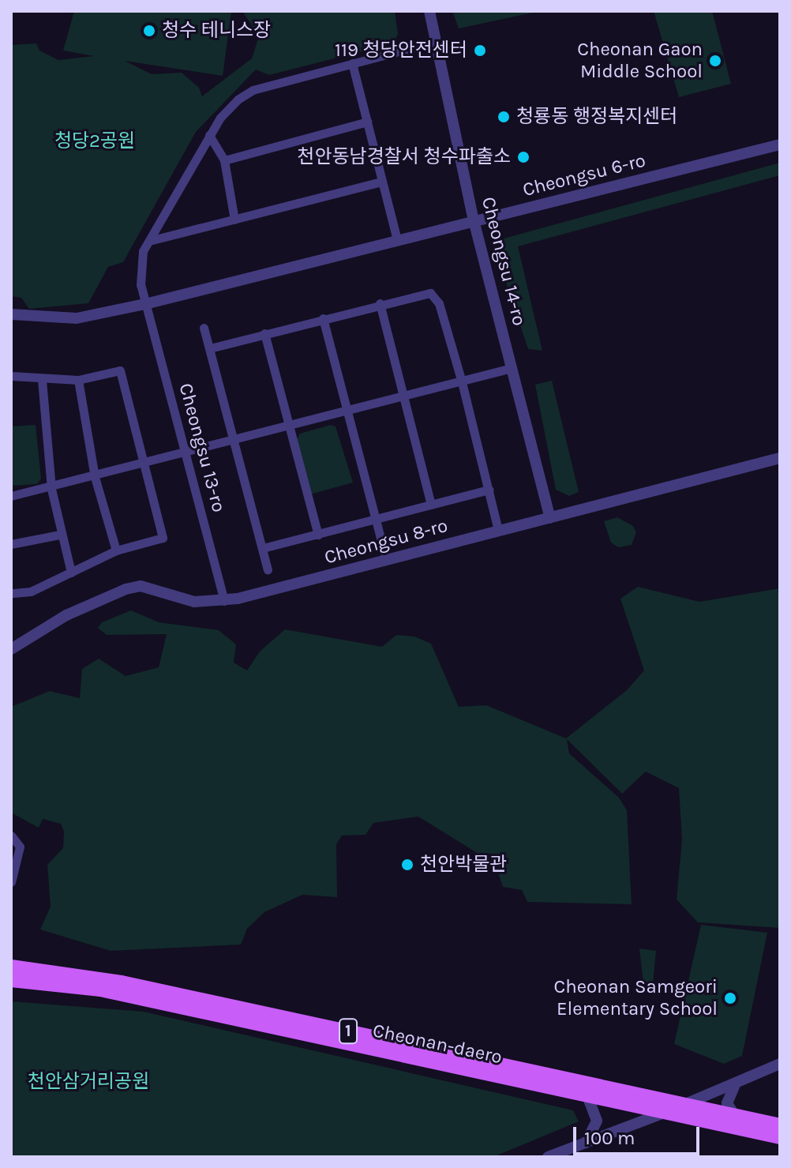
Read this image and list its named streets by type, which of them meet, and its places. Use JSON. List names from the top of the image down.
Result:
{
  "streets": {
    "main road": ["1", "Cheonan-daero"],
    "street": [
      "Cheongsu 6-ro",
      "Cheongsu 14-ro",
      "Cheongsu 13-ro",
      "Cheongsu 8-ro"
    ]
  },
  "crossings": [
    ["Cheongsu 6-ro", "Cheongsu 14-ro"],
    ["Cheongsu 6-ro", "Cheongsu 13-ro"],
    ["Cheongsu 14-ro", "Cheongsu 8-ro"],
    ["Cheongsu 13-ro", "Cheongsu 8-ro"]
  ],
  "parks": ["청당2공원", "천안삼거리공원"],
  "places": [
    "청수 테니스장",
    "119 청당안전센터",
    "Cheonan Gaon Middle School",
    "청룡동 행정복지센터",
    "천안동남경찰서 청수파출소",
    "천안박물관",
    "Cheonan Samgeori Elementary School"
  ],
  "scale_bar": "100 m"
}
